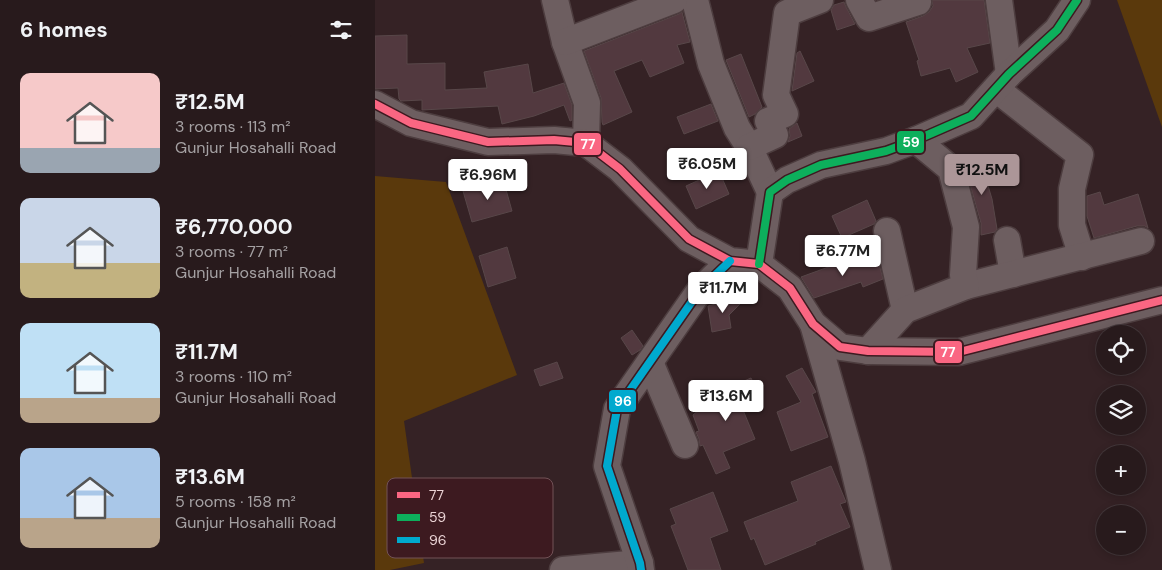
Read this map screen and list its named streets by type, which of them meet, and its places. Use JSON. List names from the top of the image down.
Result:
{
  "lines": ["transit line 59", "transit line 77", "transit line 96"],
  "legend": ["77", "59", "96"],
  "page": {
    "heading": "6 homes",
    "list": [
      {
        "name": "₹12.5M",
        "note": "3 rooms · 113 m² · Gunjur Hosahalli Road"
      },
      {
        "name": "₹6,770,000",
        "note": "3 rooms · 77 m² · Gunjur Hosahalli Road"
      },
      {
        "name": "₹11.7M",
        "note": "3 rooms · 110 m² · Gunjur Hosahalli Road"
      },
      {
        "name": "₹13.6M",
        "note": "5 rooms · 158 m² · Gunjur Hosahalli Road"
      }
    ],
    "price": [
      "₹6.05M",
      "₹12.5M",
      "₹6.96M",
      "₹6.77M",
      "₹11.7M",
      "₹13.6M"
    ],
    "map_buttons": ["+", "−"]
  }
}
